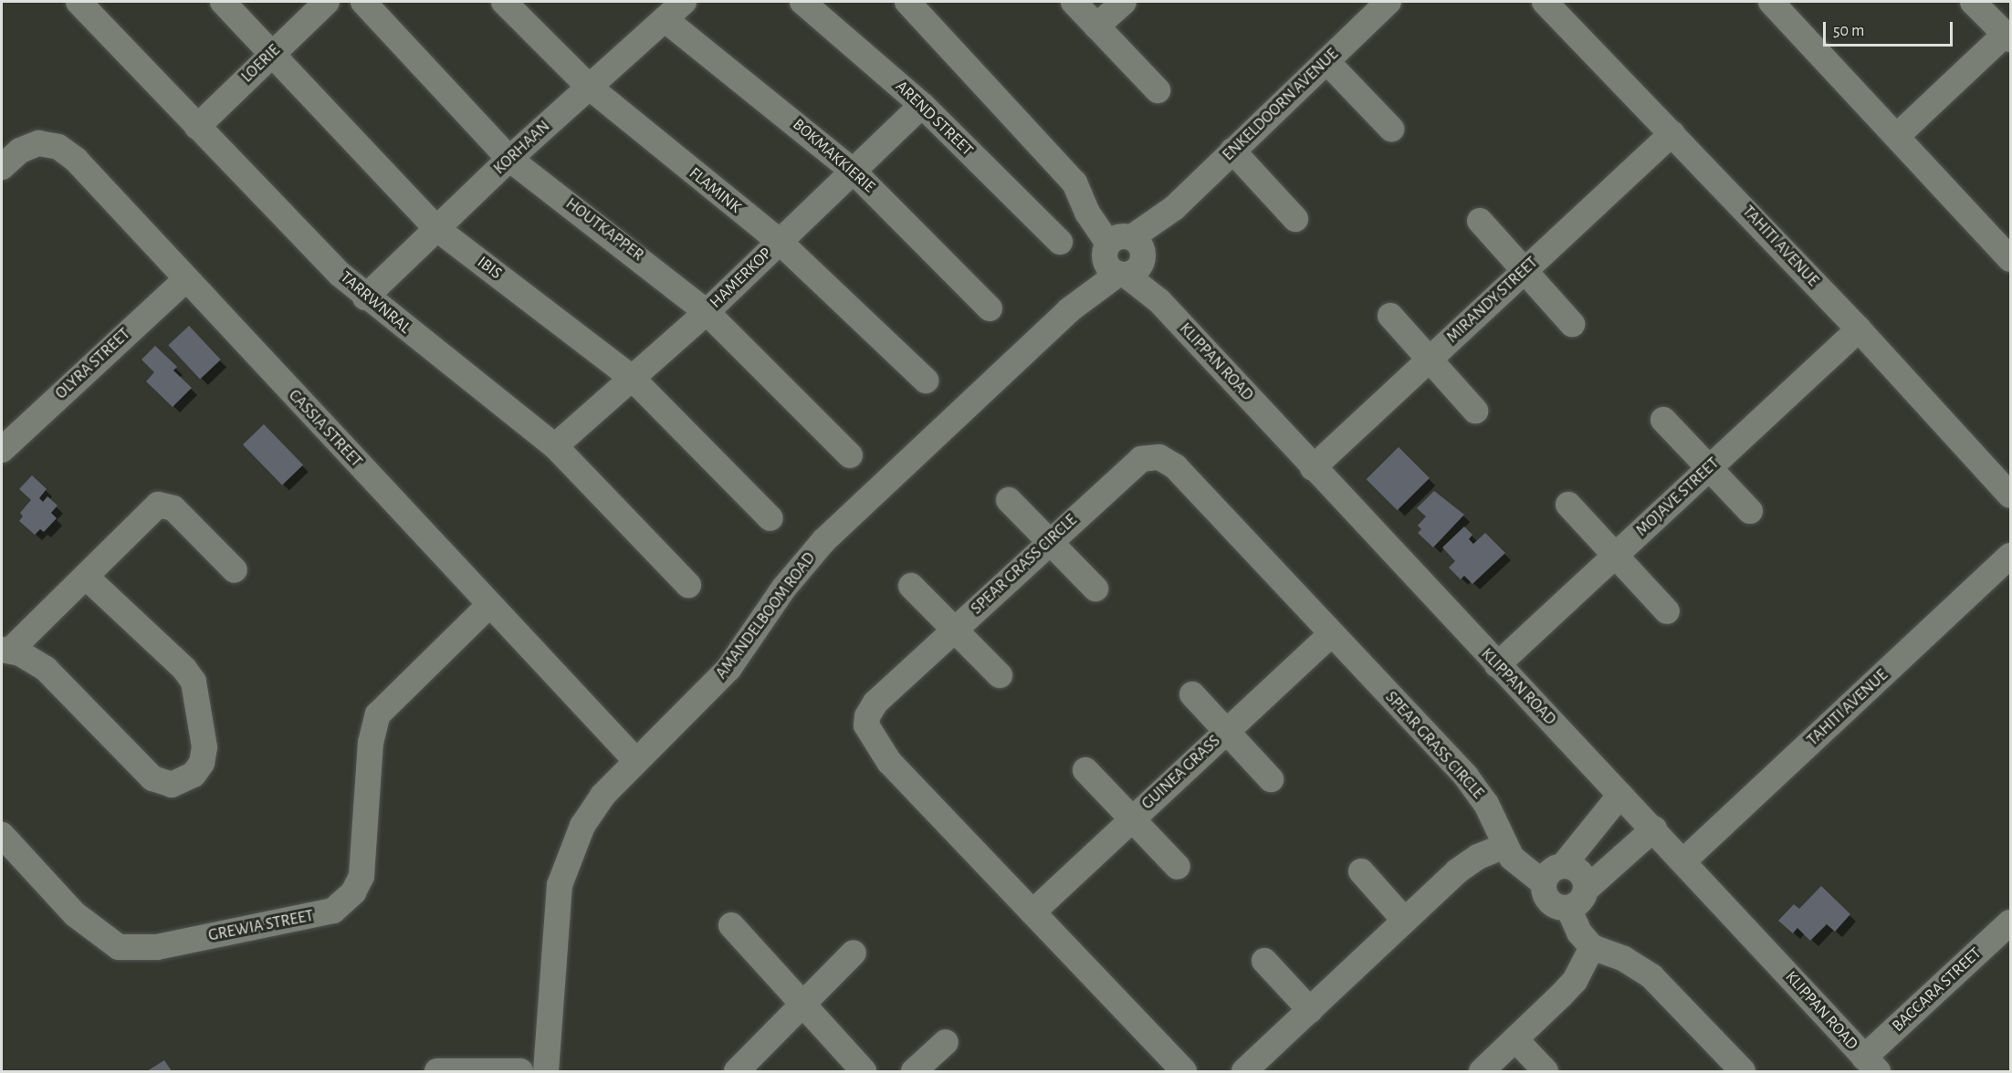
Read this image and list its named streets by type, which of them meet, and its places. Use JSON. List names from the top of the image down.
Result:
{
  "streets": {
    "street": [
      "LOERIE",
      "ENKELDOORN AVENUE",
      "AREND STREET",
      "KORHAAN",
      "BOKMAKKIERIE",
      "FLAMINK",
      "HOUTKAPPER",
      "TAHITI AVENUE",
      "IBIS",
      "HAMERKOP",
      "MIRANDY STREET",
      "TARRWNRAL",
      "KLIPPAN ROAD",
      "OLYRA STREET",
      "CASSIA STREET",
      "MOJAVE STREET",
      "SPEAR GRASS CIRCLE",
      "AMANDELBOOM ROAD",
      "GUINEA GRASS",
      "GREWIA STREET",
      "BACCARA STREET"
    ]
  },
  "crossings": [
    ["LOERIE", "IBIS"],
    ["LOERIE", "TARRWNRAL"],
    ["ENKELDOORN AVENUE", "KLIPPAN ROAD"],
    ["ENKELDOORN AVENUE", "AMANDELBOOM ROAD"],
    ["AREND STREET", "HAMERKOP"],
    ["KORHAAN", "BOKMAKKIERIE"],
    ["KORHAAN", "FLAMINK"],
    ["KORHAAN", "HOUTKAPPER"],
    ["KORHAAN", "IBIS"],
    ["KORHAAN", "TARRWNRAL"],
    ["BOKMAKKIERIE", "HAMERKOP"],
    ["FLAMINK", "HAMERKOP"],
    ["HOUTKAPPER", "HAMERKOP"],
    ["TAHITI AVENUE", "MIRANDY STREET"],
    ["TAHITI AVENUE", "KLIPPAN ROAD"],
    ["TAHITI AVENUE", "MOJAVE STREET"],
    ["IBIS", "HAMERKOP"],
    ["HAMERKOP", "TARRWNRAL"],
    ["MIRANDY STREET", "KLIPPAN ROAD"],
    ["KLIPPAN ROAD", "MOJAVE STREET"],
    ["KLIPPAN ROAD", "AMANDELBOOM ROAD"],
    ["KLIPPAN ROAD", "BACCARA STREET"],
    ["OLYRA STREET", "CASSIA STREET"],
    ["CASSIA STREET", "AMANDELBOOM ROAD"],
    ["CASSIA STREET", "GREWIA STREET"],
    ["SPEAR GRASS CIRCLE", "GUINEA GRASS"]
  ],
  "scale_bar": "50 m"
}
